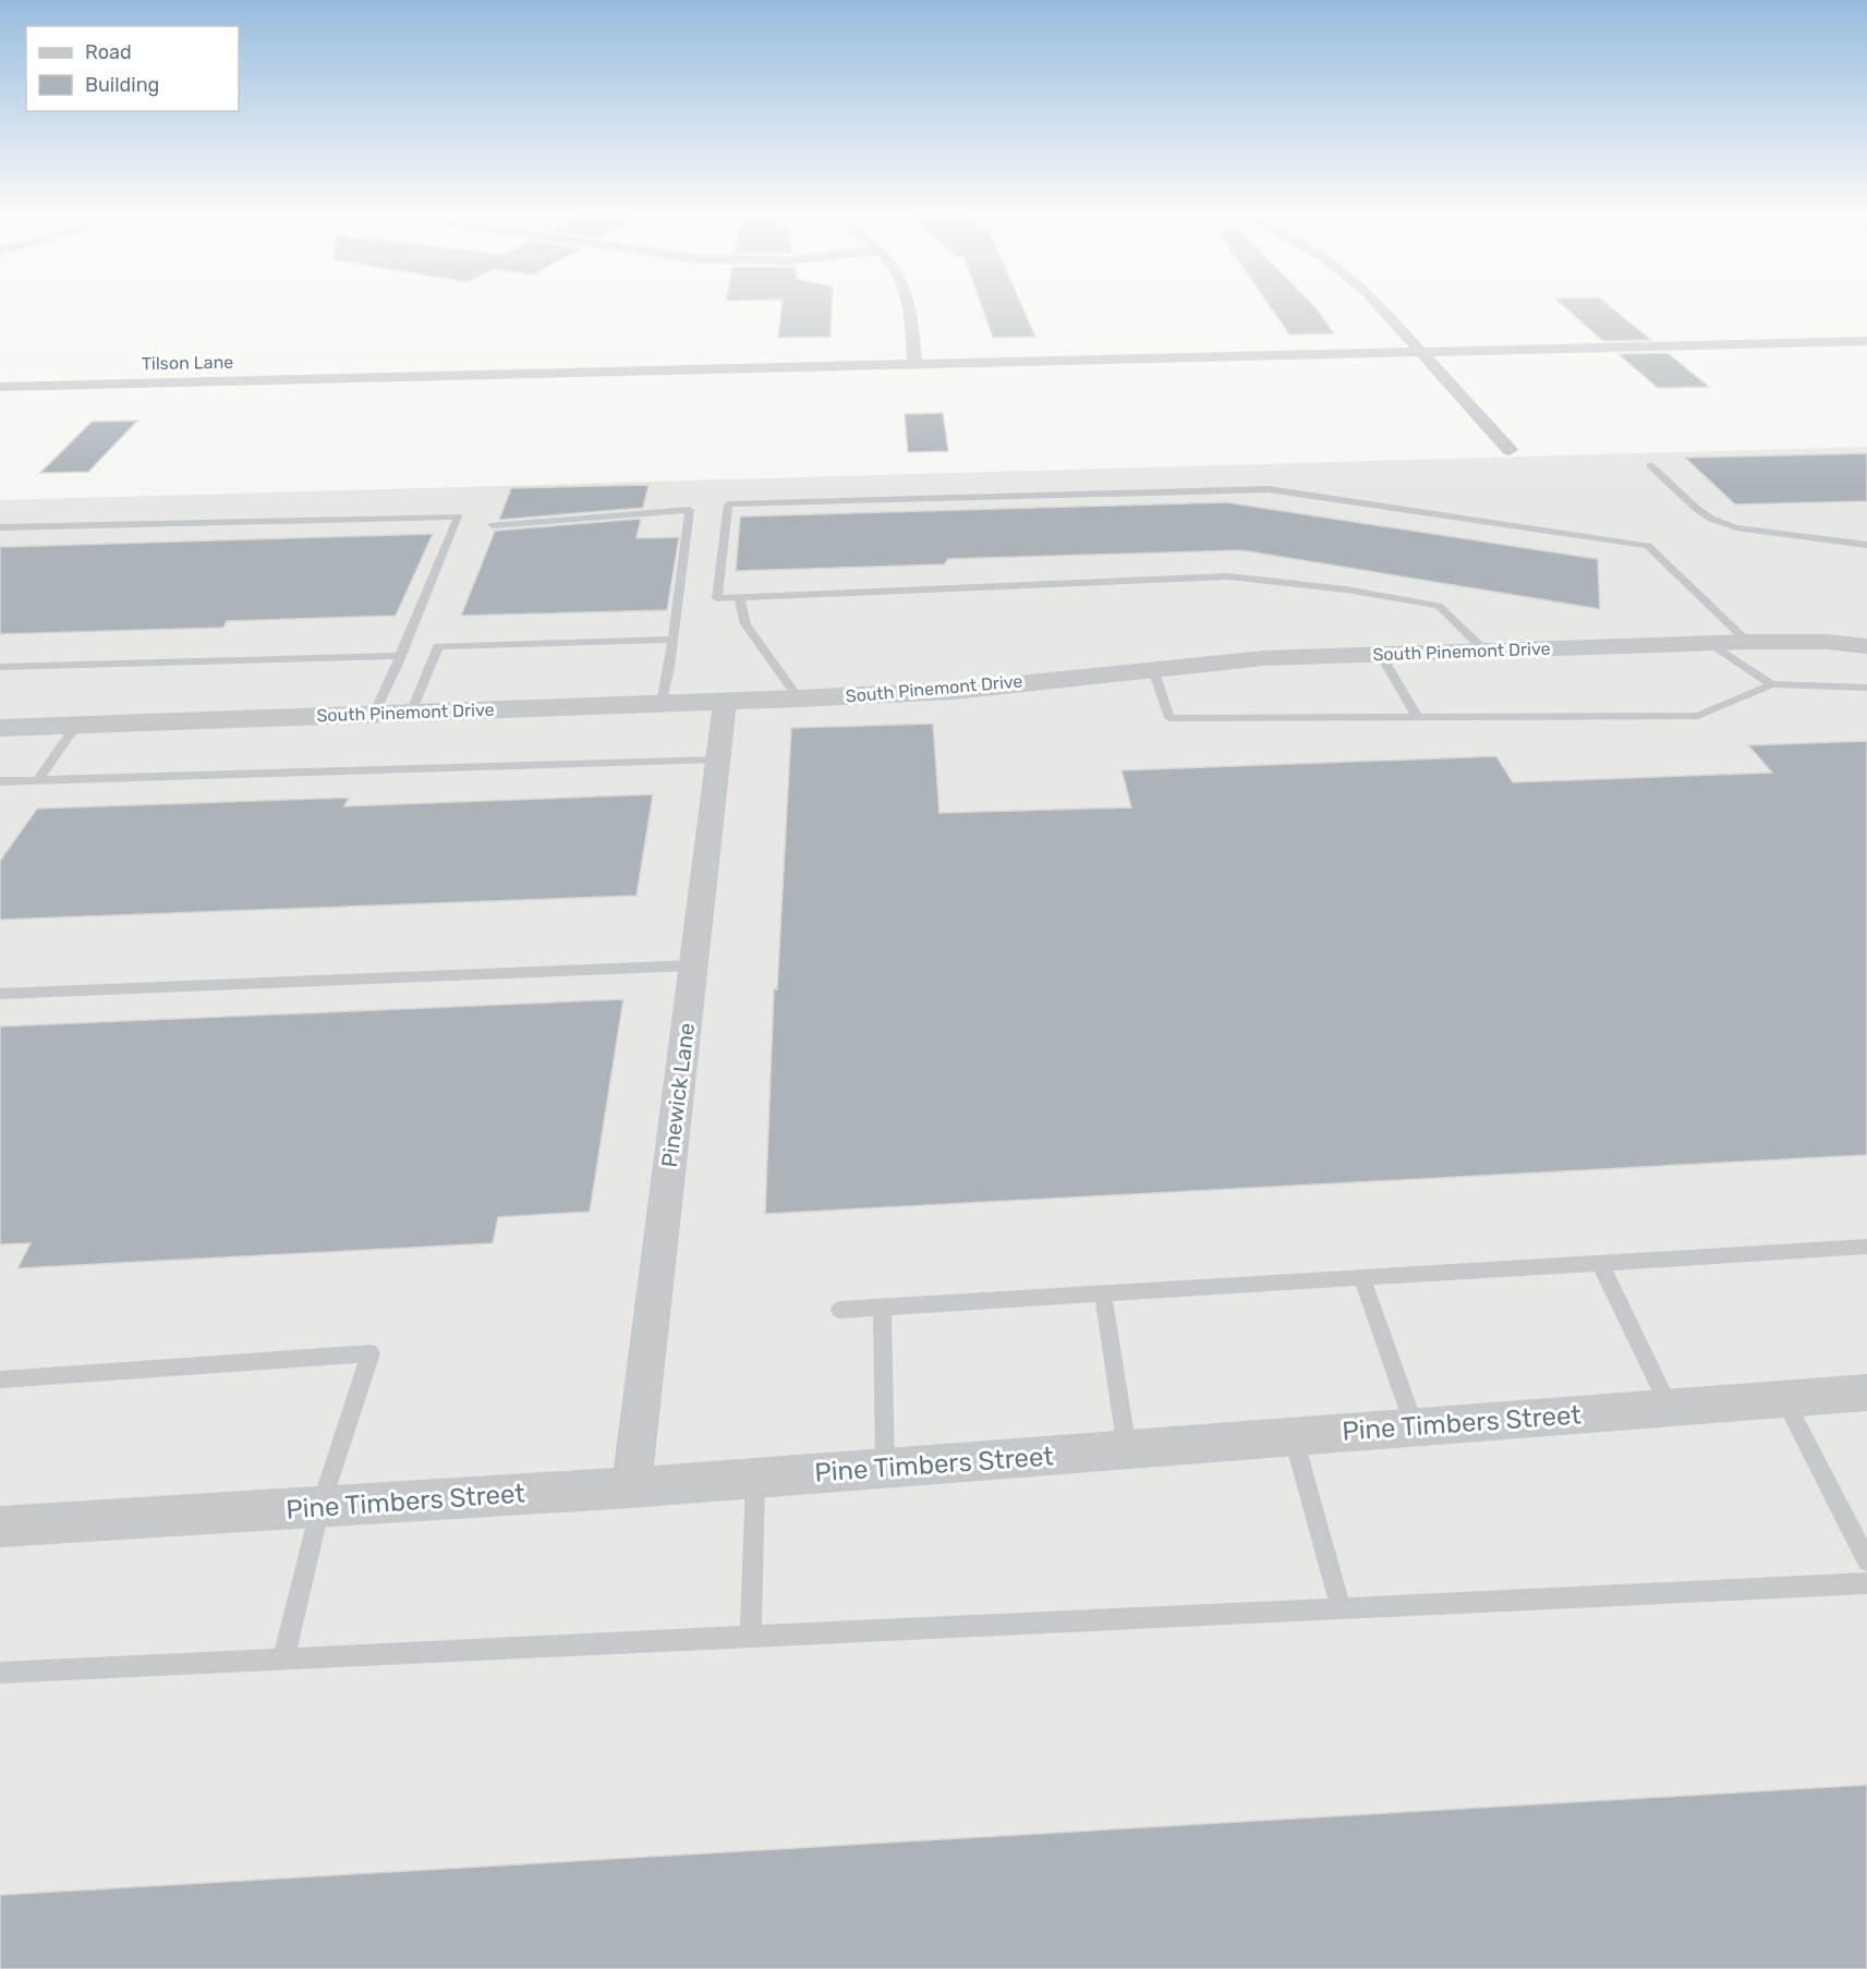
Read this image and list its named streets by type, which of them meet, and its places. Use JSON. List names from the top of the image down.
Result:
{
  "streets": {
    "street": [
      "Tilson Lane",
      "South Pinemont Drive",
      "Pinewick Lane",
      "Pine Timbers Street"
    ]
  },
  "crossings": [
    ["South Pinemont Drive", "Pinewick Lane"],
    ["Pinewick Lane", "Pine Timbers Street"]
  ],
  "legend": ["Road", "Building"]
}
